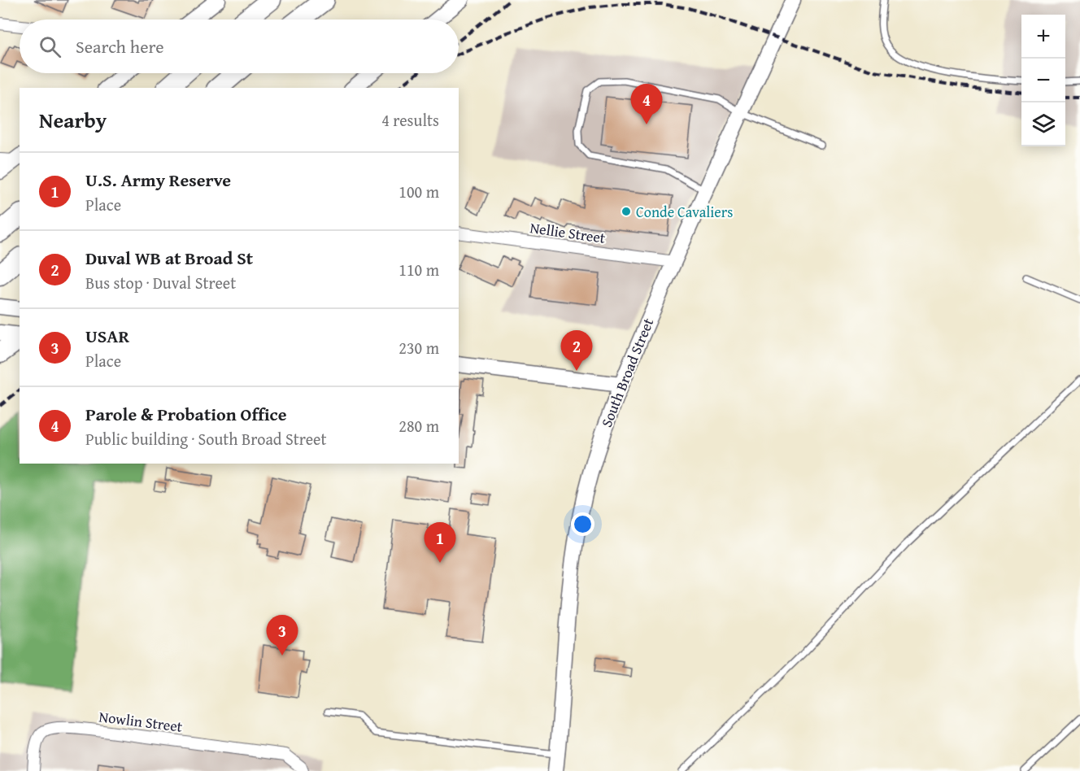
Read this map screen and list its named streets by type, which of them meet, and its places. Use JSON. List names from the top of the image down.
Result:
{
  "streets": {
    "street": ["Nellie Street", "South Broad Street", "Nowlin Street"]
  },
  "crossings": [
    ["Nellie Street", "South Broad Street"]
  ],
  "places": ["Conde Cavaliers"],
  "page": {
    "map_buttons": ["+", "−"],
    "search": "Search here",
    "pins": [
      "4",
      "2",
      "1",
      "3"
    ],
    "heading": ["Nearby", "4 results"],
    "list": [
      {
        "mark": "1",
        "name": "U.S. Army Reserve",
        "note": "Place",
        "value": "100 m"
      },
      {
        "mark": "2",
        "name": "Duval WB at Broad St",
        "note": "Bus stop · Duval Street",
        "value": "110 m"
      },
      {
        "mark": "3",
        "name": "USAR",
        "note": "Place",
        "value": "230 m"
      },
      {
        "mark": "4",
        "name": "Parole & Probation Office",
        "note": "Public building · South Broad Street",
        "value": "280 m"
      }
    ]
  }
}
